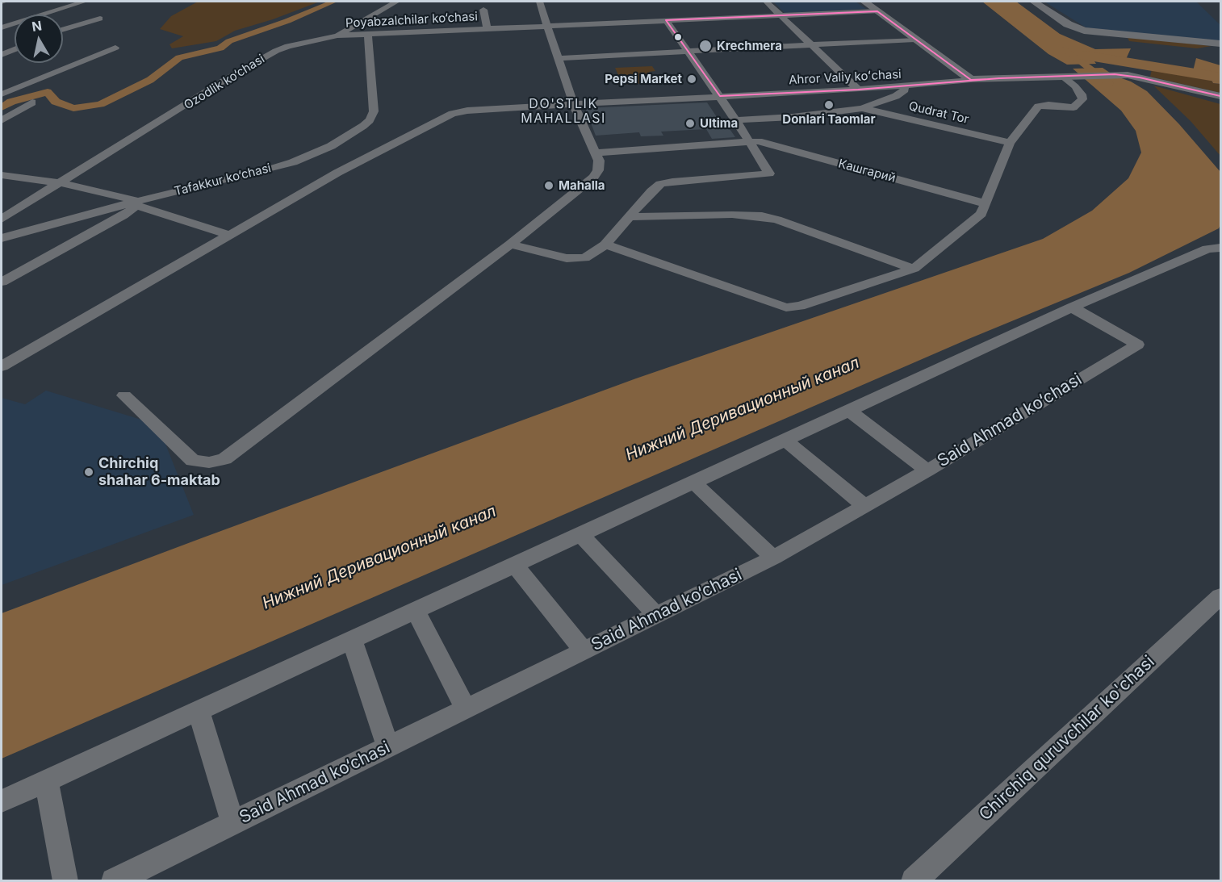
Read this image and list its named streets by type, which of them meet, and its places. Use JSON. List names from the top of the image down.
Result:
{
  "streets": {
    "street": [
      "Poyabzalchilar ko‘chasi",
      "Ahror Valiy koʻchasi",
      "Ozodlik ko‘chasi",
      "Qudrat Tor",
      "Кашгарий",
      "Tafakkur ko‘chasi",
      "Said Ahmad ko‘chasi",
      "Chirchiq quruvchilar ko'chasi"
    ]
  },
  "crossings": [
    ["Poyabzalchilar ko‘chasi", "Ozodlik ko‘chasi"],
    ["Poyabzalchilar ko‘chasi", "Tafakkur ko‘chasi"]
  ],
  "districts": ["DO'STLIK MAHALLASI"],
  "water": ["Нижний Деривационный канал"],
  "places": [
    "Krechmera",
    "Pepsi Market",
    "Donlari Taomlar",
    "Ultima",
    "Mahalla",
    "Chirchiq shahar 6-maktab"
  ],
  "north": "top"
}
